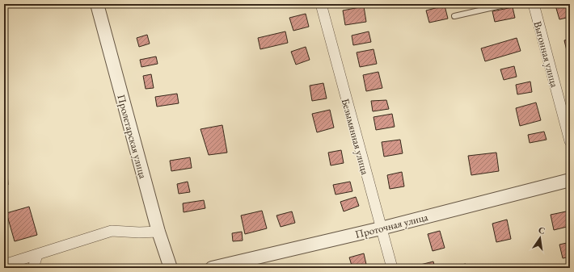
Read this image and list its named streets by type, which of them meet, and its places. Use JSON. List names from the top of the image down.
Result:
{
  "streets": {
    "street": [
      "Выгонная улица",
      "Пролетарская улица",
      "Безымянная улица",
      "Проточная улица"
    ]
  },
  "crossings": [
    ["Безымянная улица", "Проточная улица"]
  ],
  "north": "top"
}
